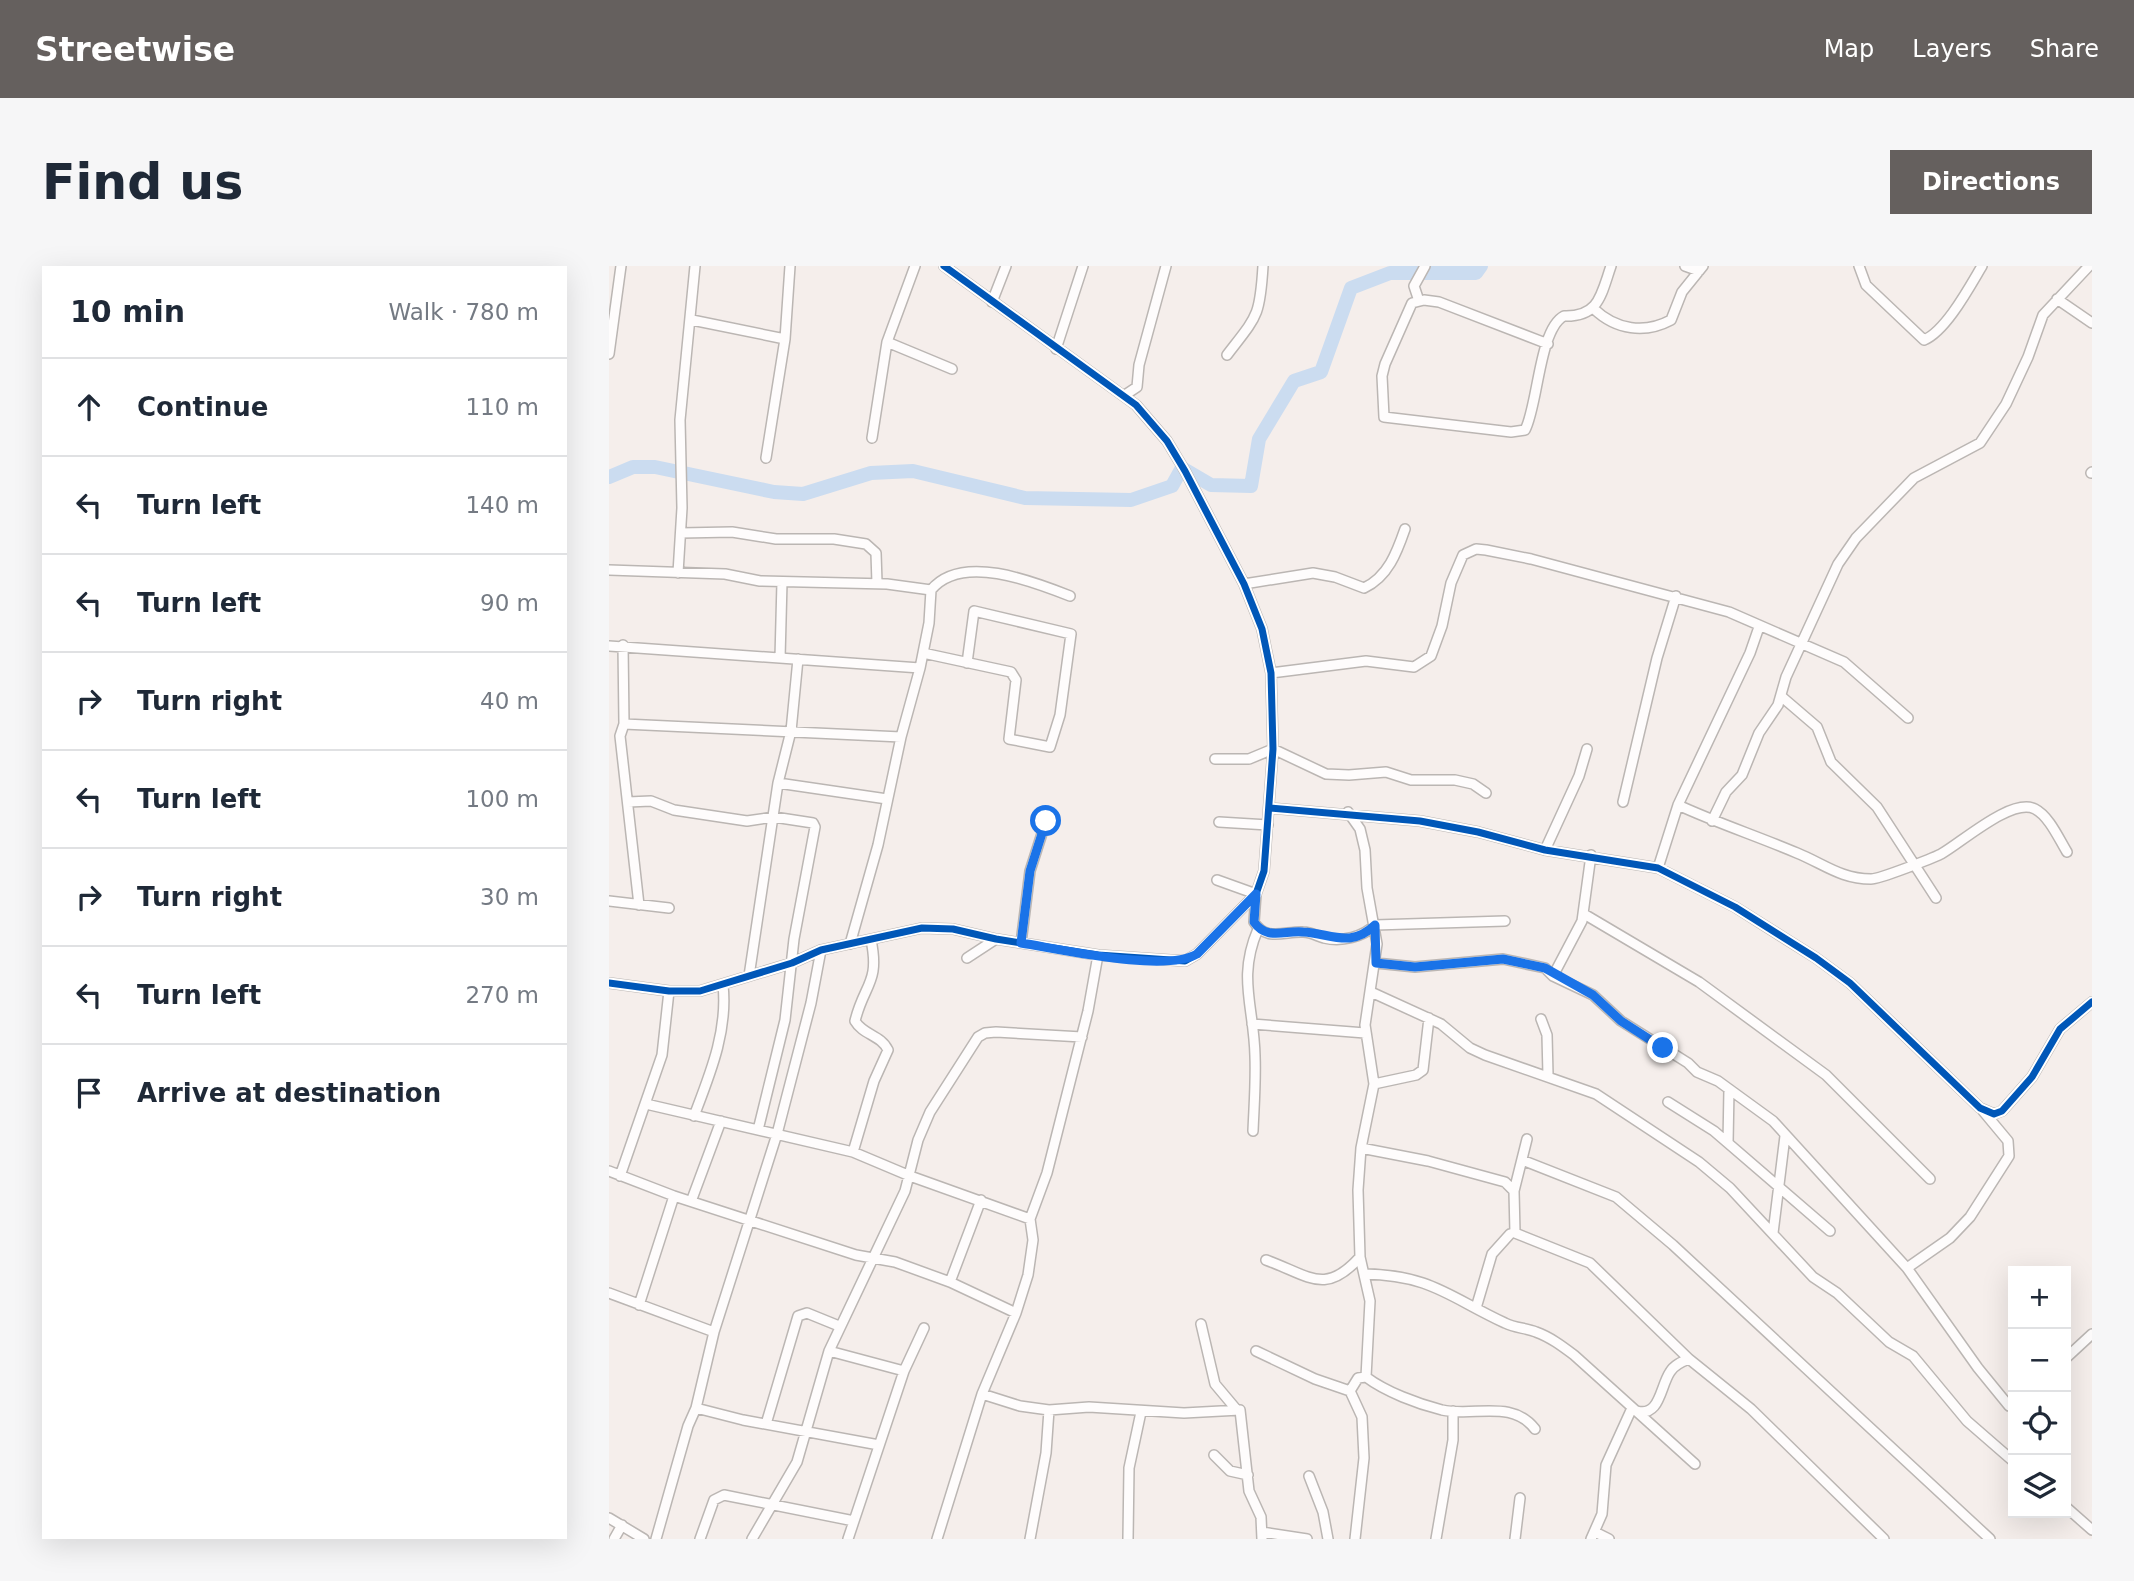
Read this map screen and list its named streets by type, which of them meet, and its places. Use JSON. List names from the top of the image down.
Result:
{
  "page": {
    "header": "Streetwise",
    "nav": ["Map", "Layers", "Share"],
    "buttons": "Directions",
    "title": "Find us",
    "heading": ["10 min", "Walk · 780 m"],
    "list": [
      ["Continue", "110 m"],
      ["Turn left", "140 m"],
      ["Turn left", "90 m"],
      ["Turn right", "40 m"],
      ["Turn left", "100 m"],
      ["Turn right", "30 m"],
      ["Turn left", "270 m"],
      "Arrive at destination"
    ],
    "map_buttons": ["+", "−"]
  }
}
